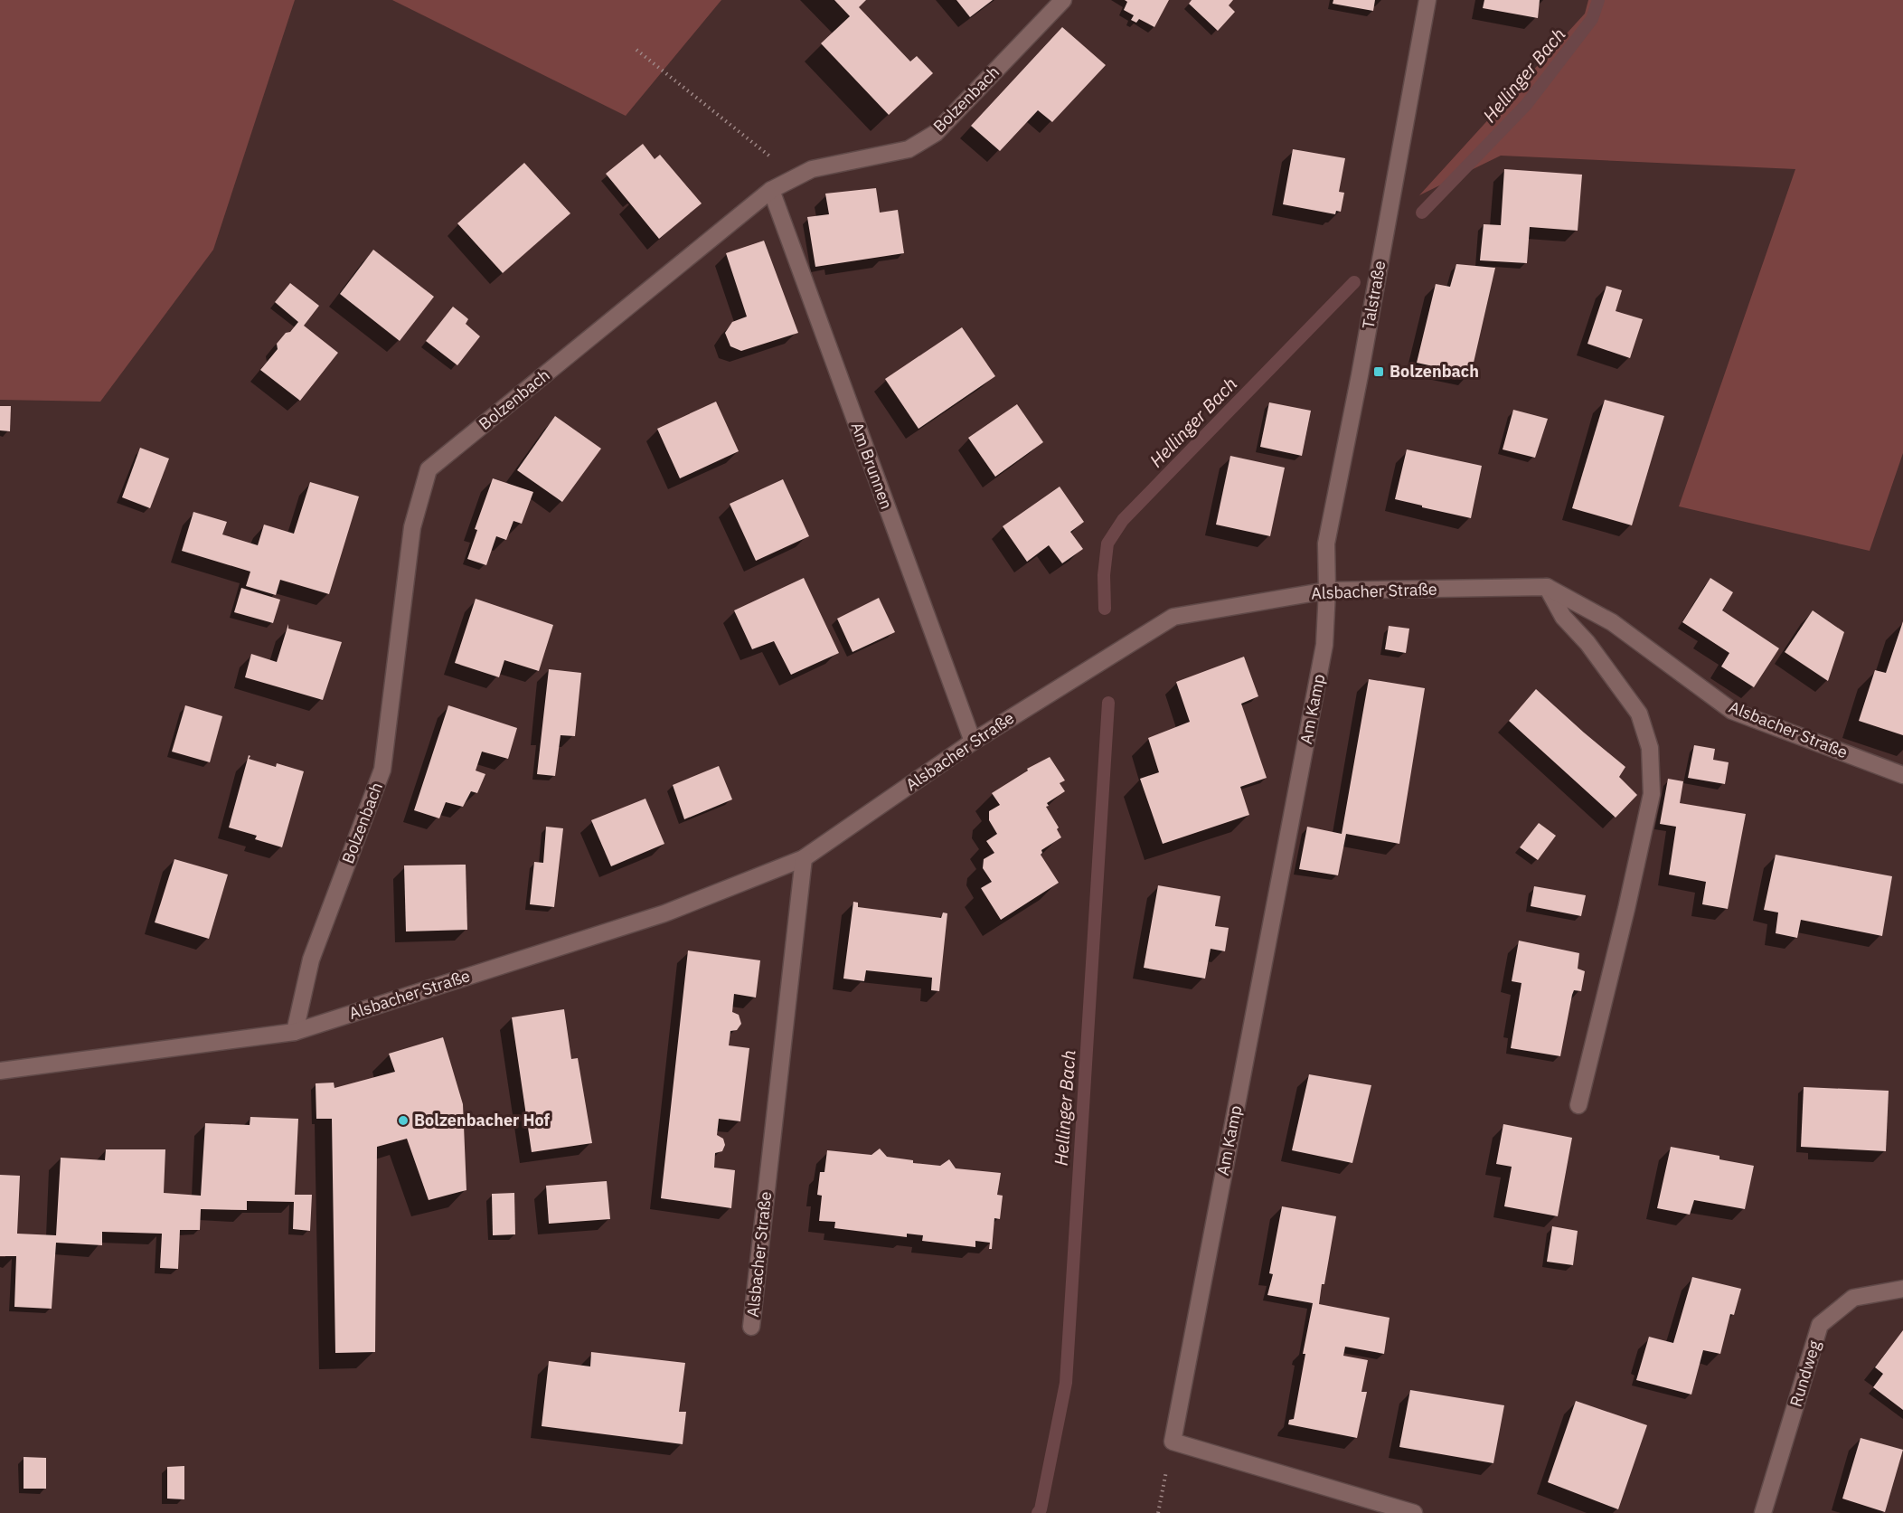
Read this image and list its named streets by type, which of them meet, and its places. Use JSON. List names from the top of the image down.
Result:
{
  "streets": {
    "street": [
      "Bolzenbach",
      "Talstraße",
      "Am Brunnen",
      "Alsbacher Straße",
      "Am Kamp",
      "Rundweg"
    ]
  },
  "crossings": [
    ["Bolzenbach", "Am Brunnen"],
    ["Bolzenbach", "Alsbacher Straße"],
    ["Talstraße", "Alsbacher Straße"],
    ["Talstraße", "Am Kamp"],
    ["Am Brunnen", "Alsbacher Straße"],
    ["Alsbacher Straße", "Am Kamp"]
  ],
  "water": ["Hellinger Bach"],
  "places": {
    "transit": ["Bolzenbach"],
    "other": ["Bolzenbacher Hof"]
  }
}
